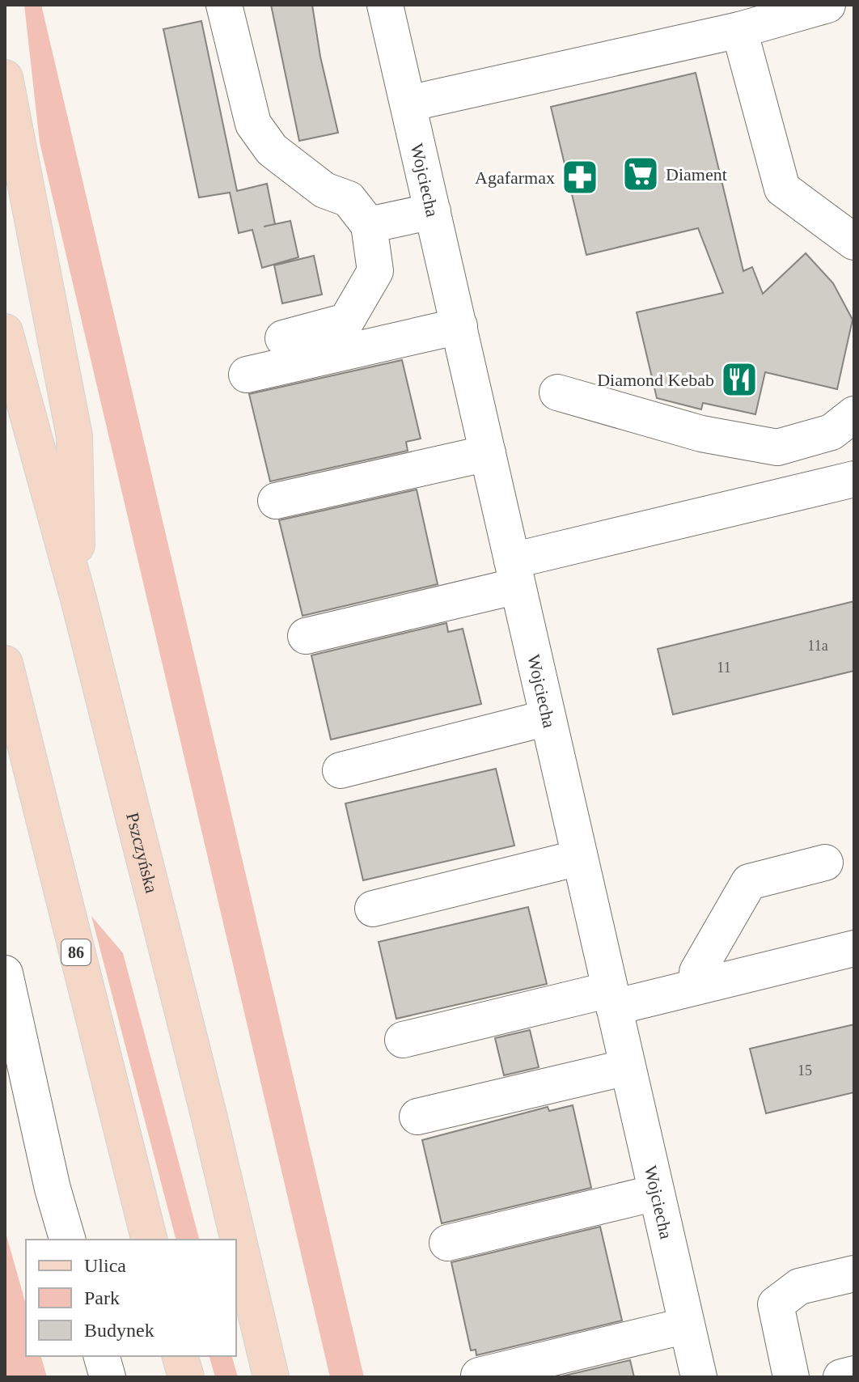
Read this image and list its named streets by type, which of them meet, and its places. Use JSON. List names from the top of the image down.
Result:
{
  "streets": {
    "main road": ["Pszczyńska", "86"],
    "street": ["Wojciecha"]
  },
  "places": {
    "supermarket": ["Diament"],
    "pharmacy": ["Agafarmax"],
    "restaurant": ["Diamond Kebab"]
  },
  "house_numbers": ["11a", "11", "15"],
  "legend": ["Ulica", "Park", "Budynek"]
}
